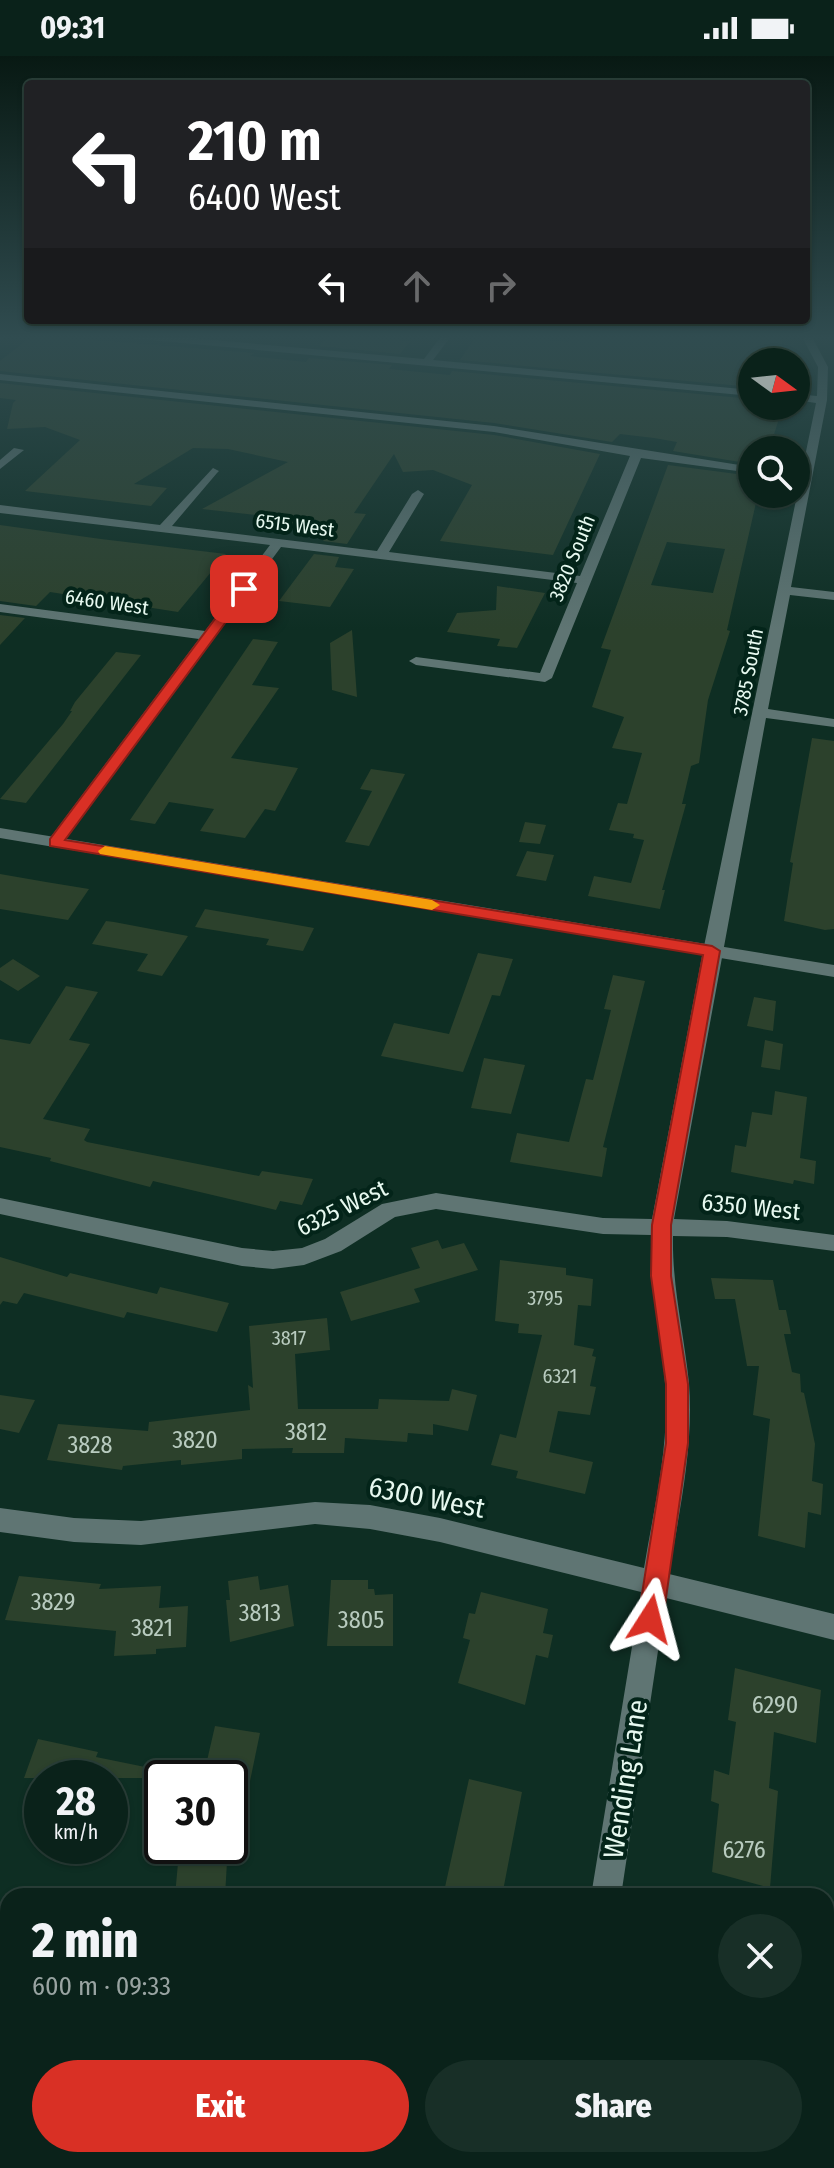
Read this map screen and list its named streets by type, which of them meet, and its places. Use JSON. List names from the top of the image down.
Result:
{
  "streets": {
    "street": [
      "6515 West",
      "3820 South",
      "6460 West",
      "3785 South",
      "6350 West",
      "6325 West",
      "6300 West",
      "Wending Lane"
    ]
  },
  "crossings": [
    ["6515 West", "3820 South"],
    ["3785 South", "Wending Lane"],
    ["6350 West", "6325 West"],
    ["6350 West", "Wending Lane"],
    ["6325 West", "Wending Lane"],
    ["6300 West", "Wending Lane"]
  ],
  "house_numbers": [
    "3795",
    "3817",
    "6321",
    "3812",
    "3820",
    "3828",
    "3829",
    "3813",
    "3805",
    "3821",
    "6290",
    "6276"
  ],
  "north": "right",
  "page": {
    "status": "09:31",
    "turn": ["210 m", "6400 West"],
    "speed": "28 km/h",
    "limit": "30",
    "heading": ["2 min", "600 m · 09:33"],
    "buttons": ["Exit", "Share"]
  }
}
